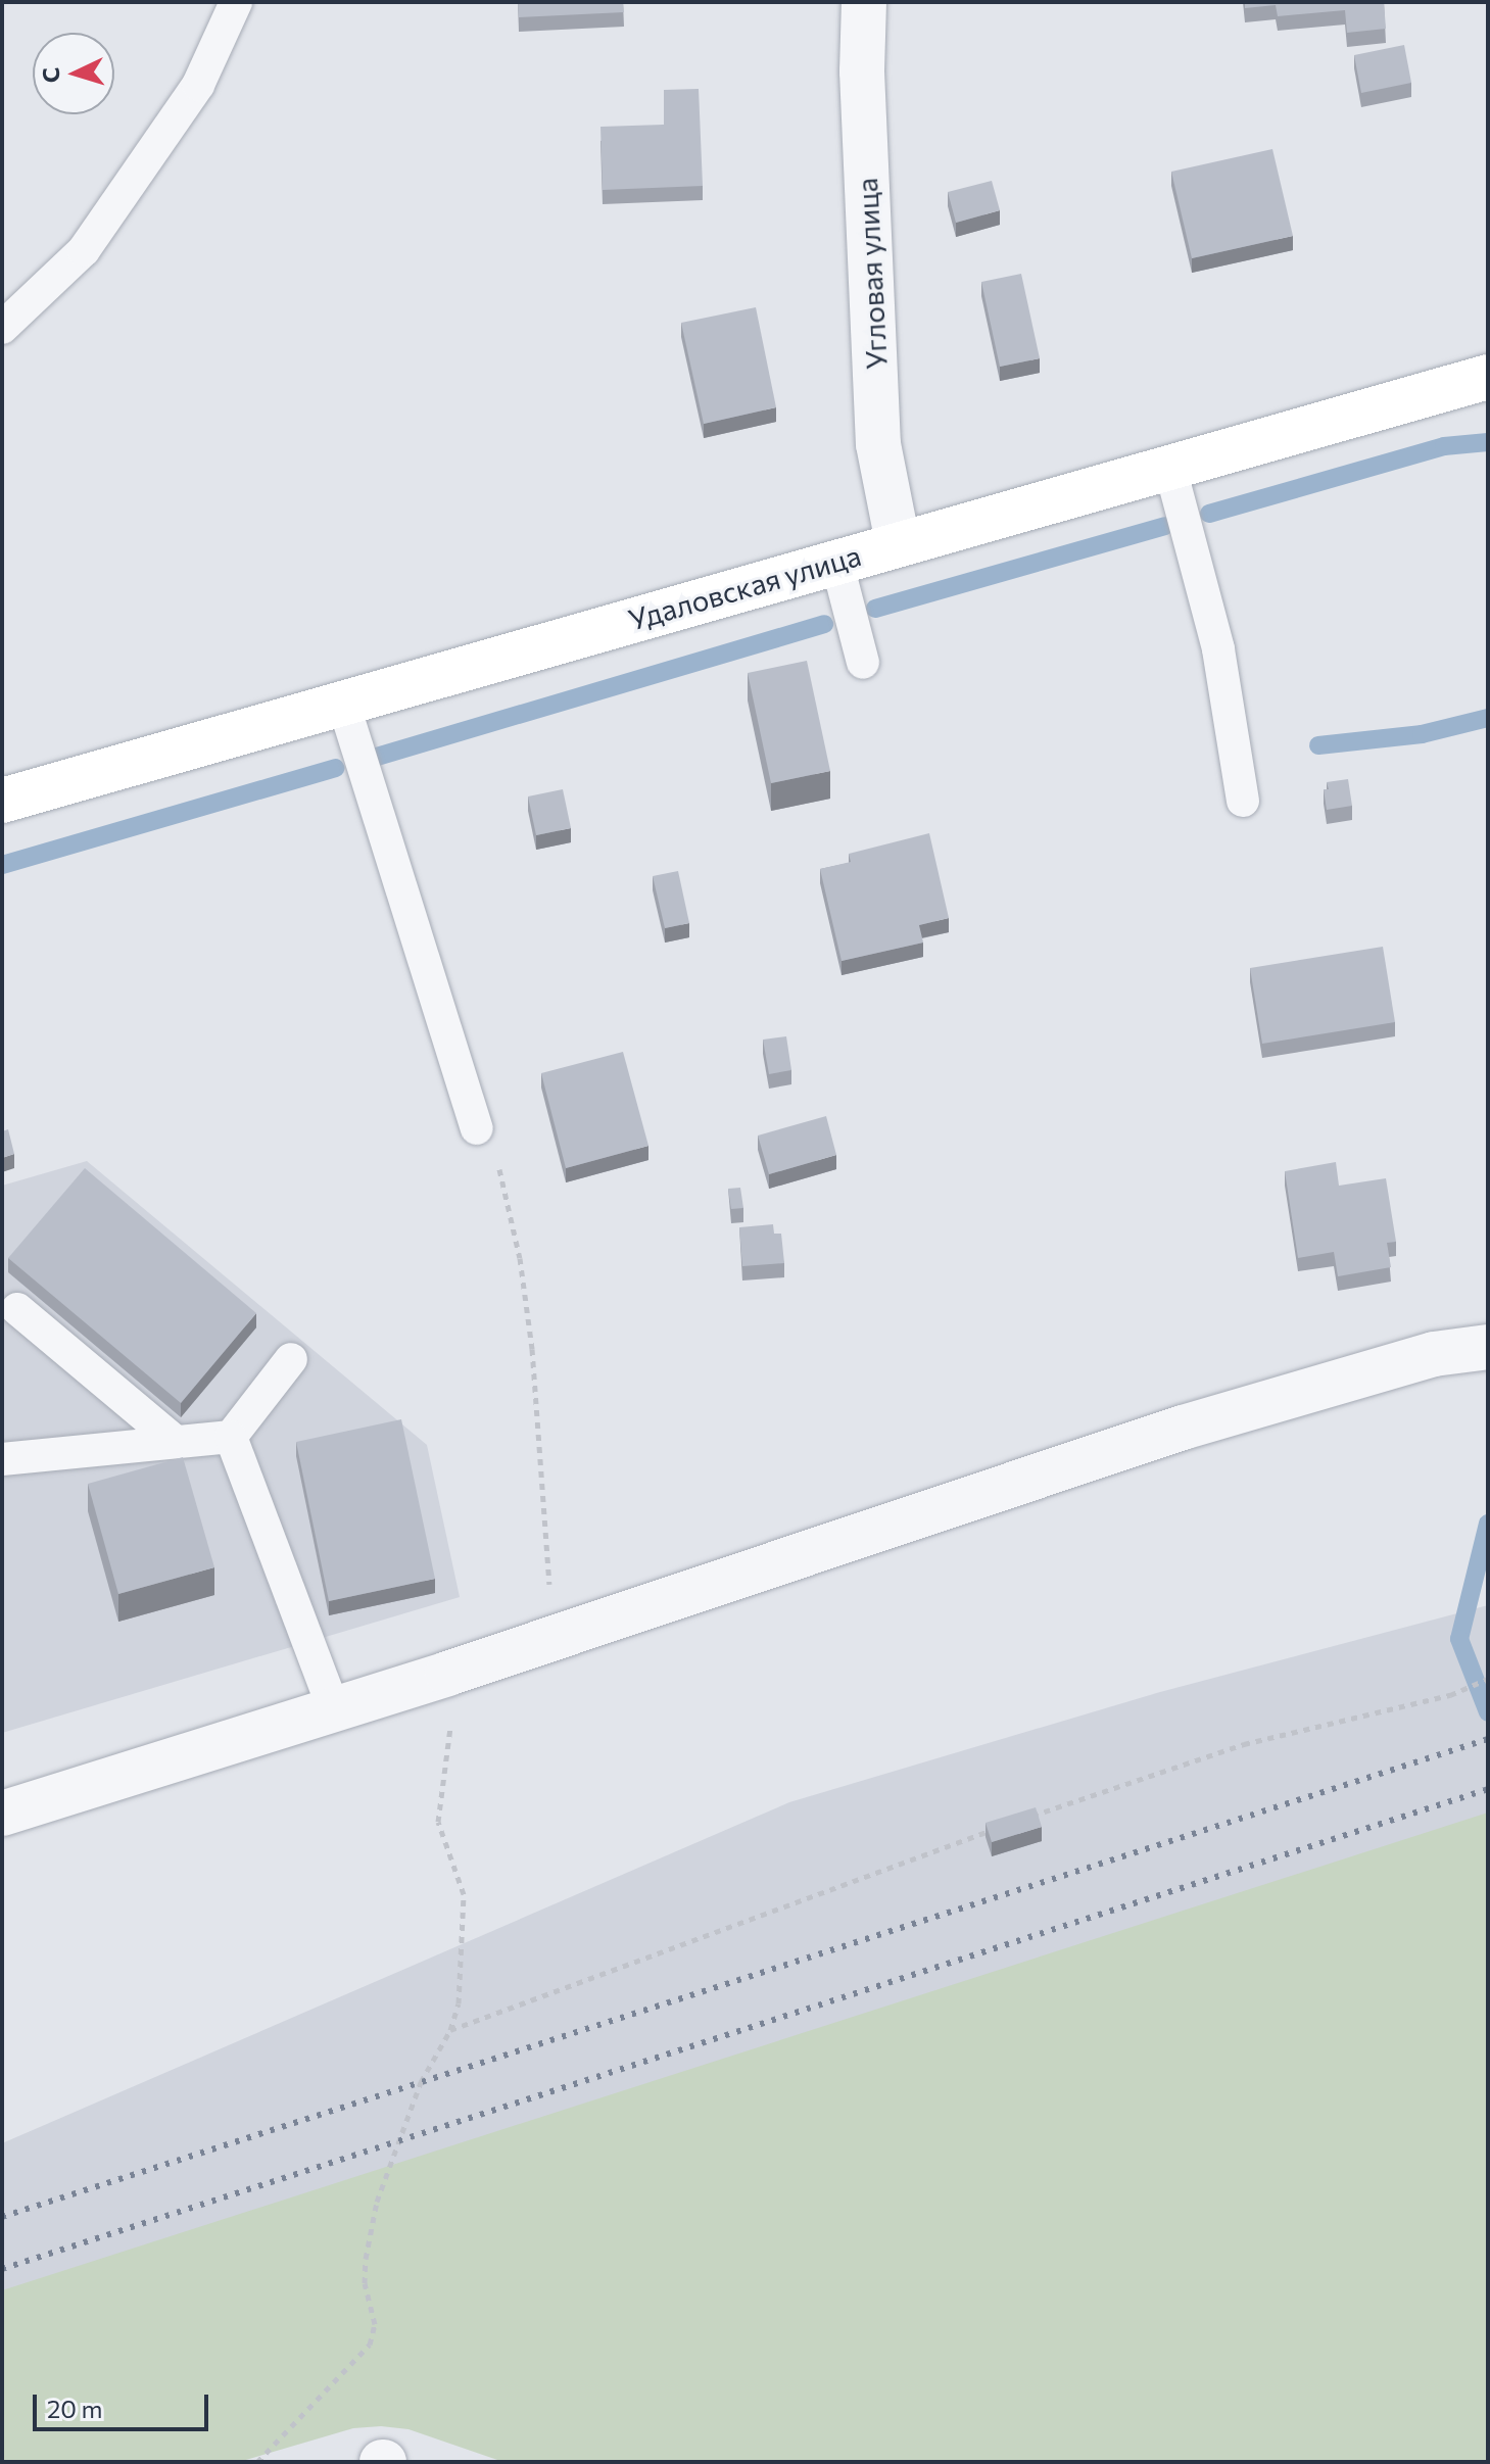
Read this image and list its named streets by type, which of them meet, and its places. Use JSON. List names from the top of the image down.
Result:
{
  "streets": {
    "main road": ["Удаловская улица"],
    "street": ["Угловая улица"]
  },
  "crossings": [
    ["Угловая улица", "Удаловская улица"]
  ],
  "scale_bar": "20 m",
  "north": "left"
}
